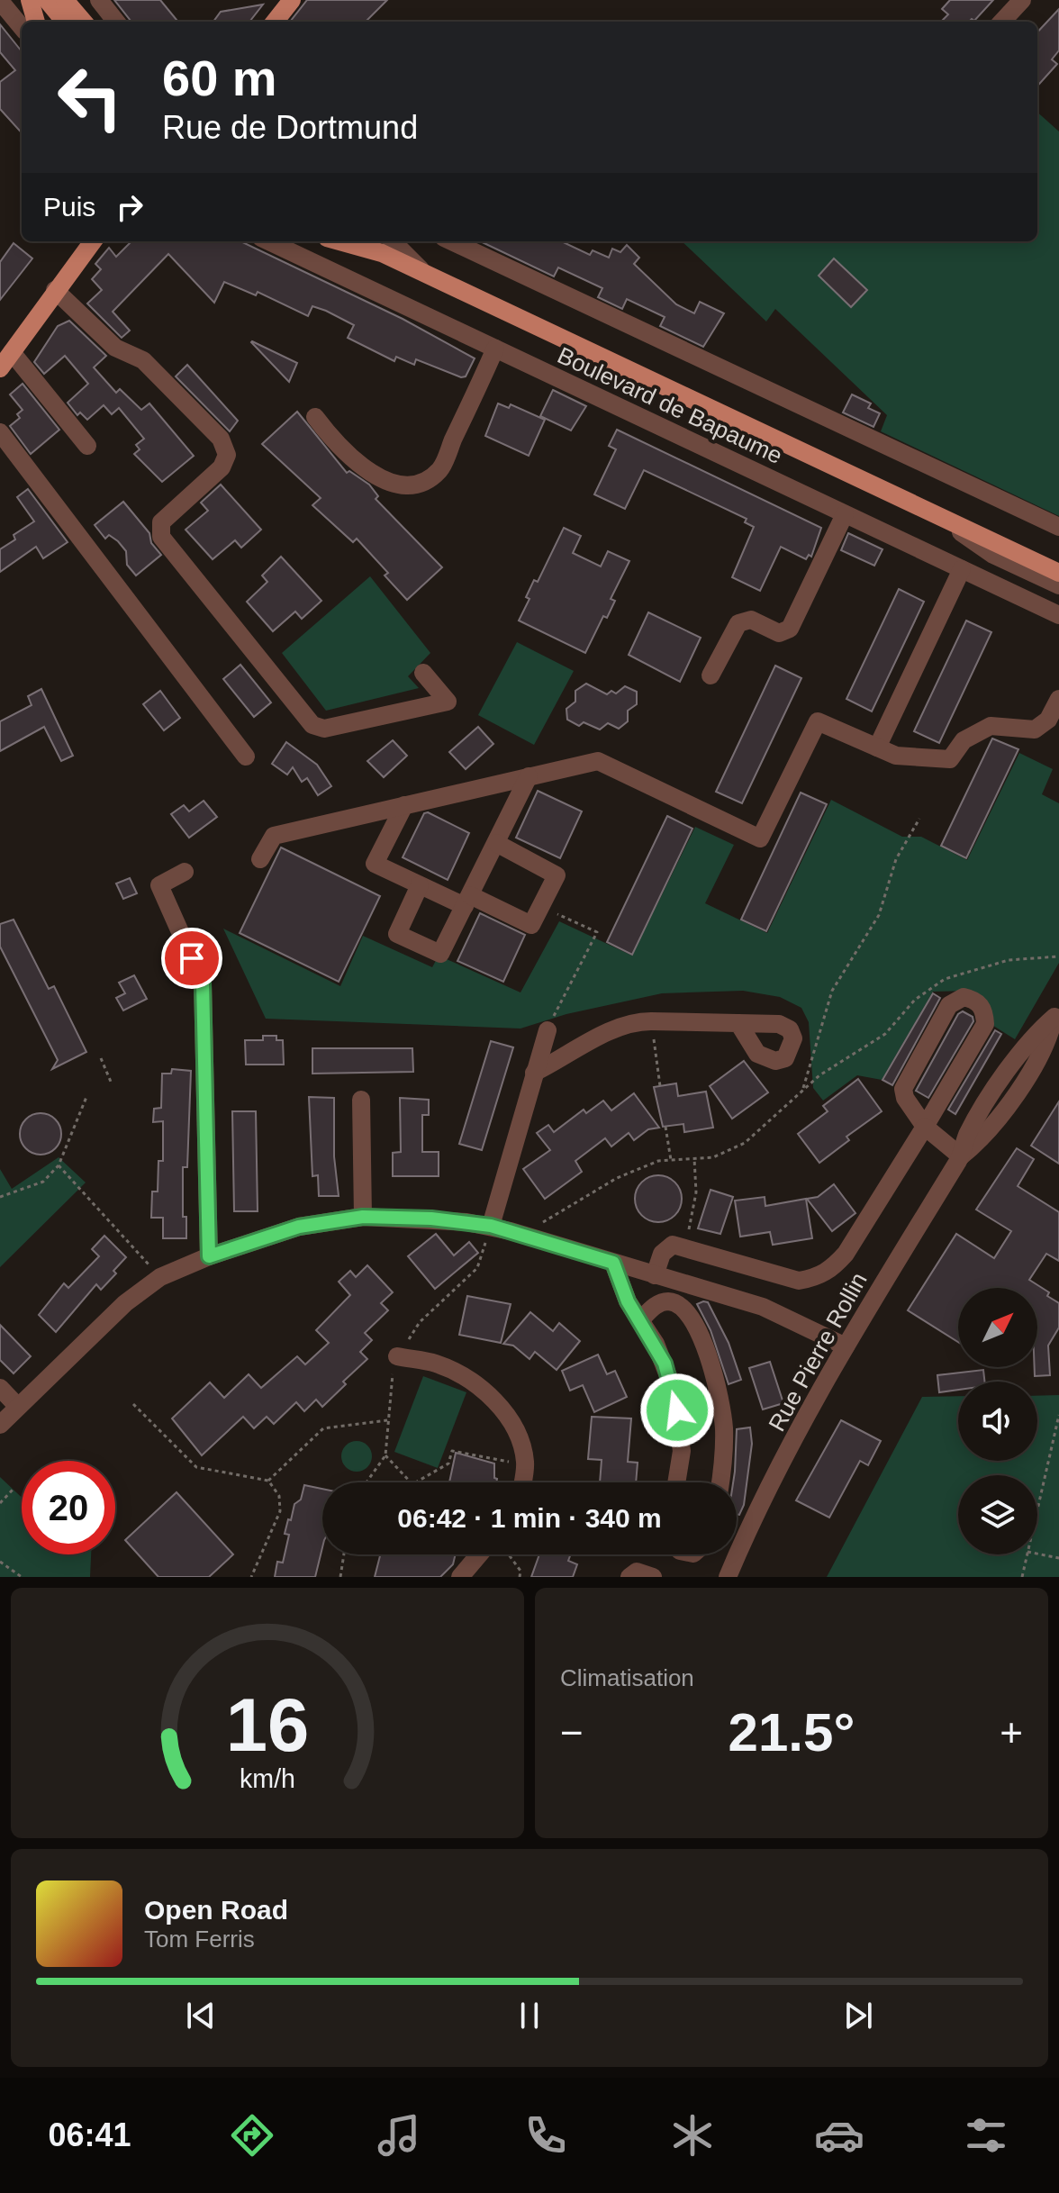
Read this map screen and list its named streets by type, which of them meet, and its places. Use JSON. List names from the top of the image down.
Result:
{
  "streets": {
    "main road": ["Boulevard de Bapaume"],
    "street": ["Rue Pierre Rollin"]
  },
  "north": "top right",
  "page": {
    "turn": ["60 m", "Rue de Dortmund"],
    "then": "Puis",
    "limit": "20",
    "trip": "06:42 · 1 min · 340 m",
    "tile": "Climatisation",
    "heat": ["−", "21.5°", "+"],
    "song": ["Open Road", "Tom Ferris"],
    "tabs": "06:41",
    "gauge": ["16", "km/h"]
  }
}
